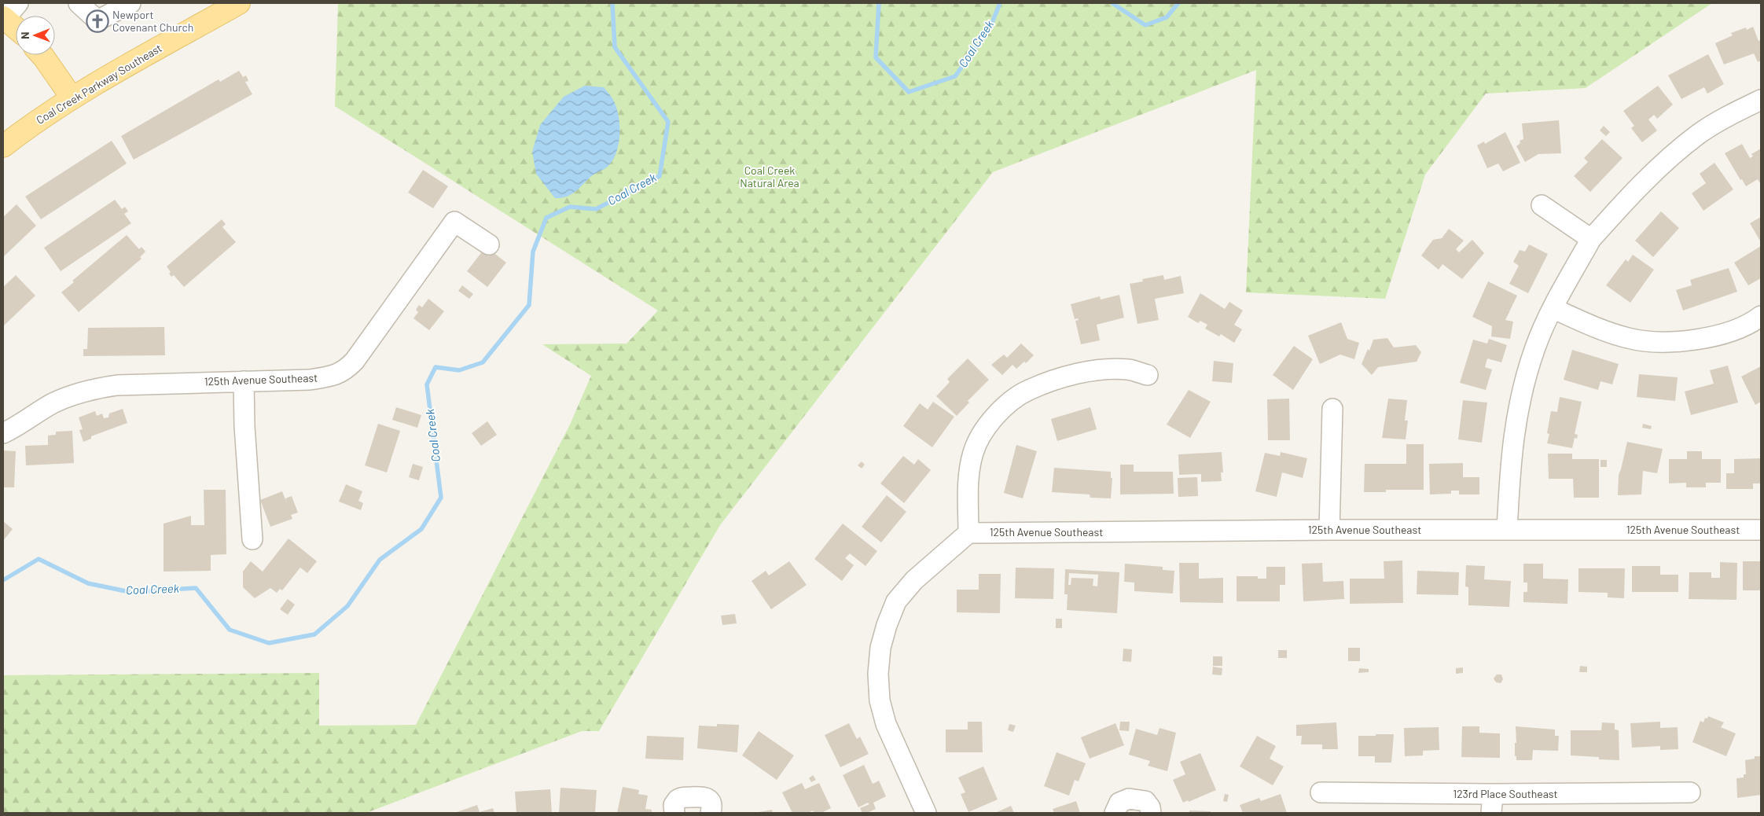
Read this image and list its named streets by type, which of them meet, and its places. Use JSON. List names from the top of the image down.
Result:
{
  "streets": {
    "main road": ["Coal Creek Parkway Southeast"],
    "street": ["125th Avenue Southeast", "123rd Place Southeast"]
  },
  "water": ["Coal Creek"],
  "parks": ["Coal Creek Natural Area"],
  "places": {
    "church": ["Newport Covenant Church"]
  },
  "north": "left"
}
